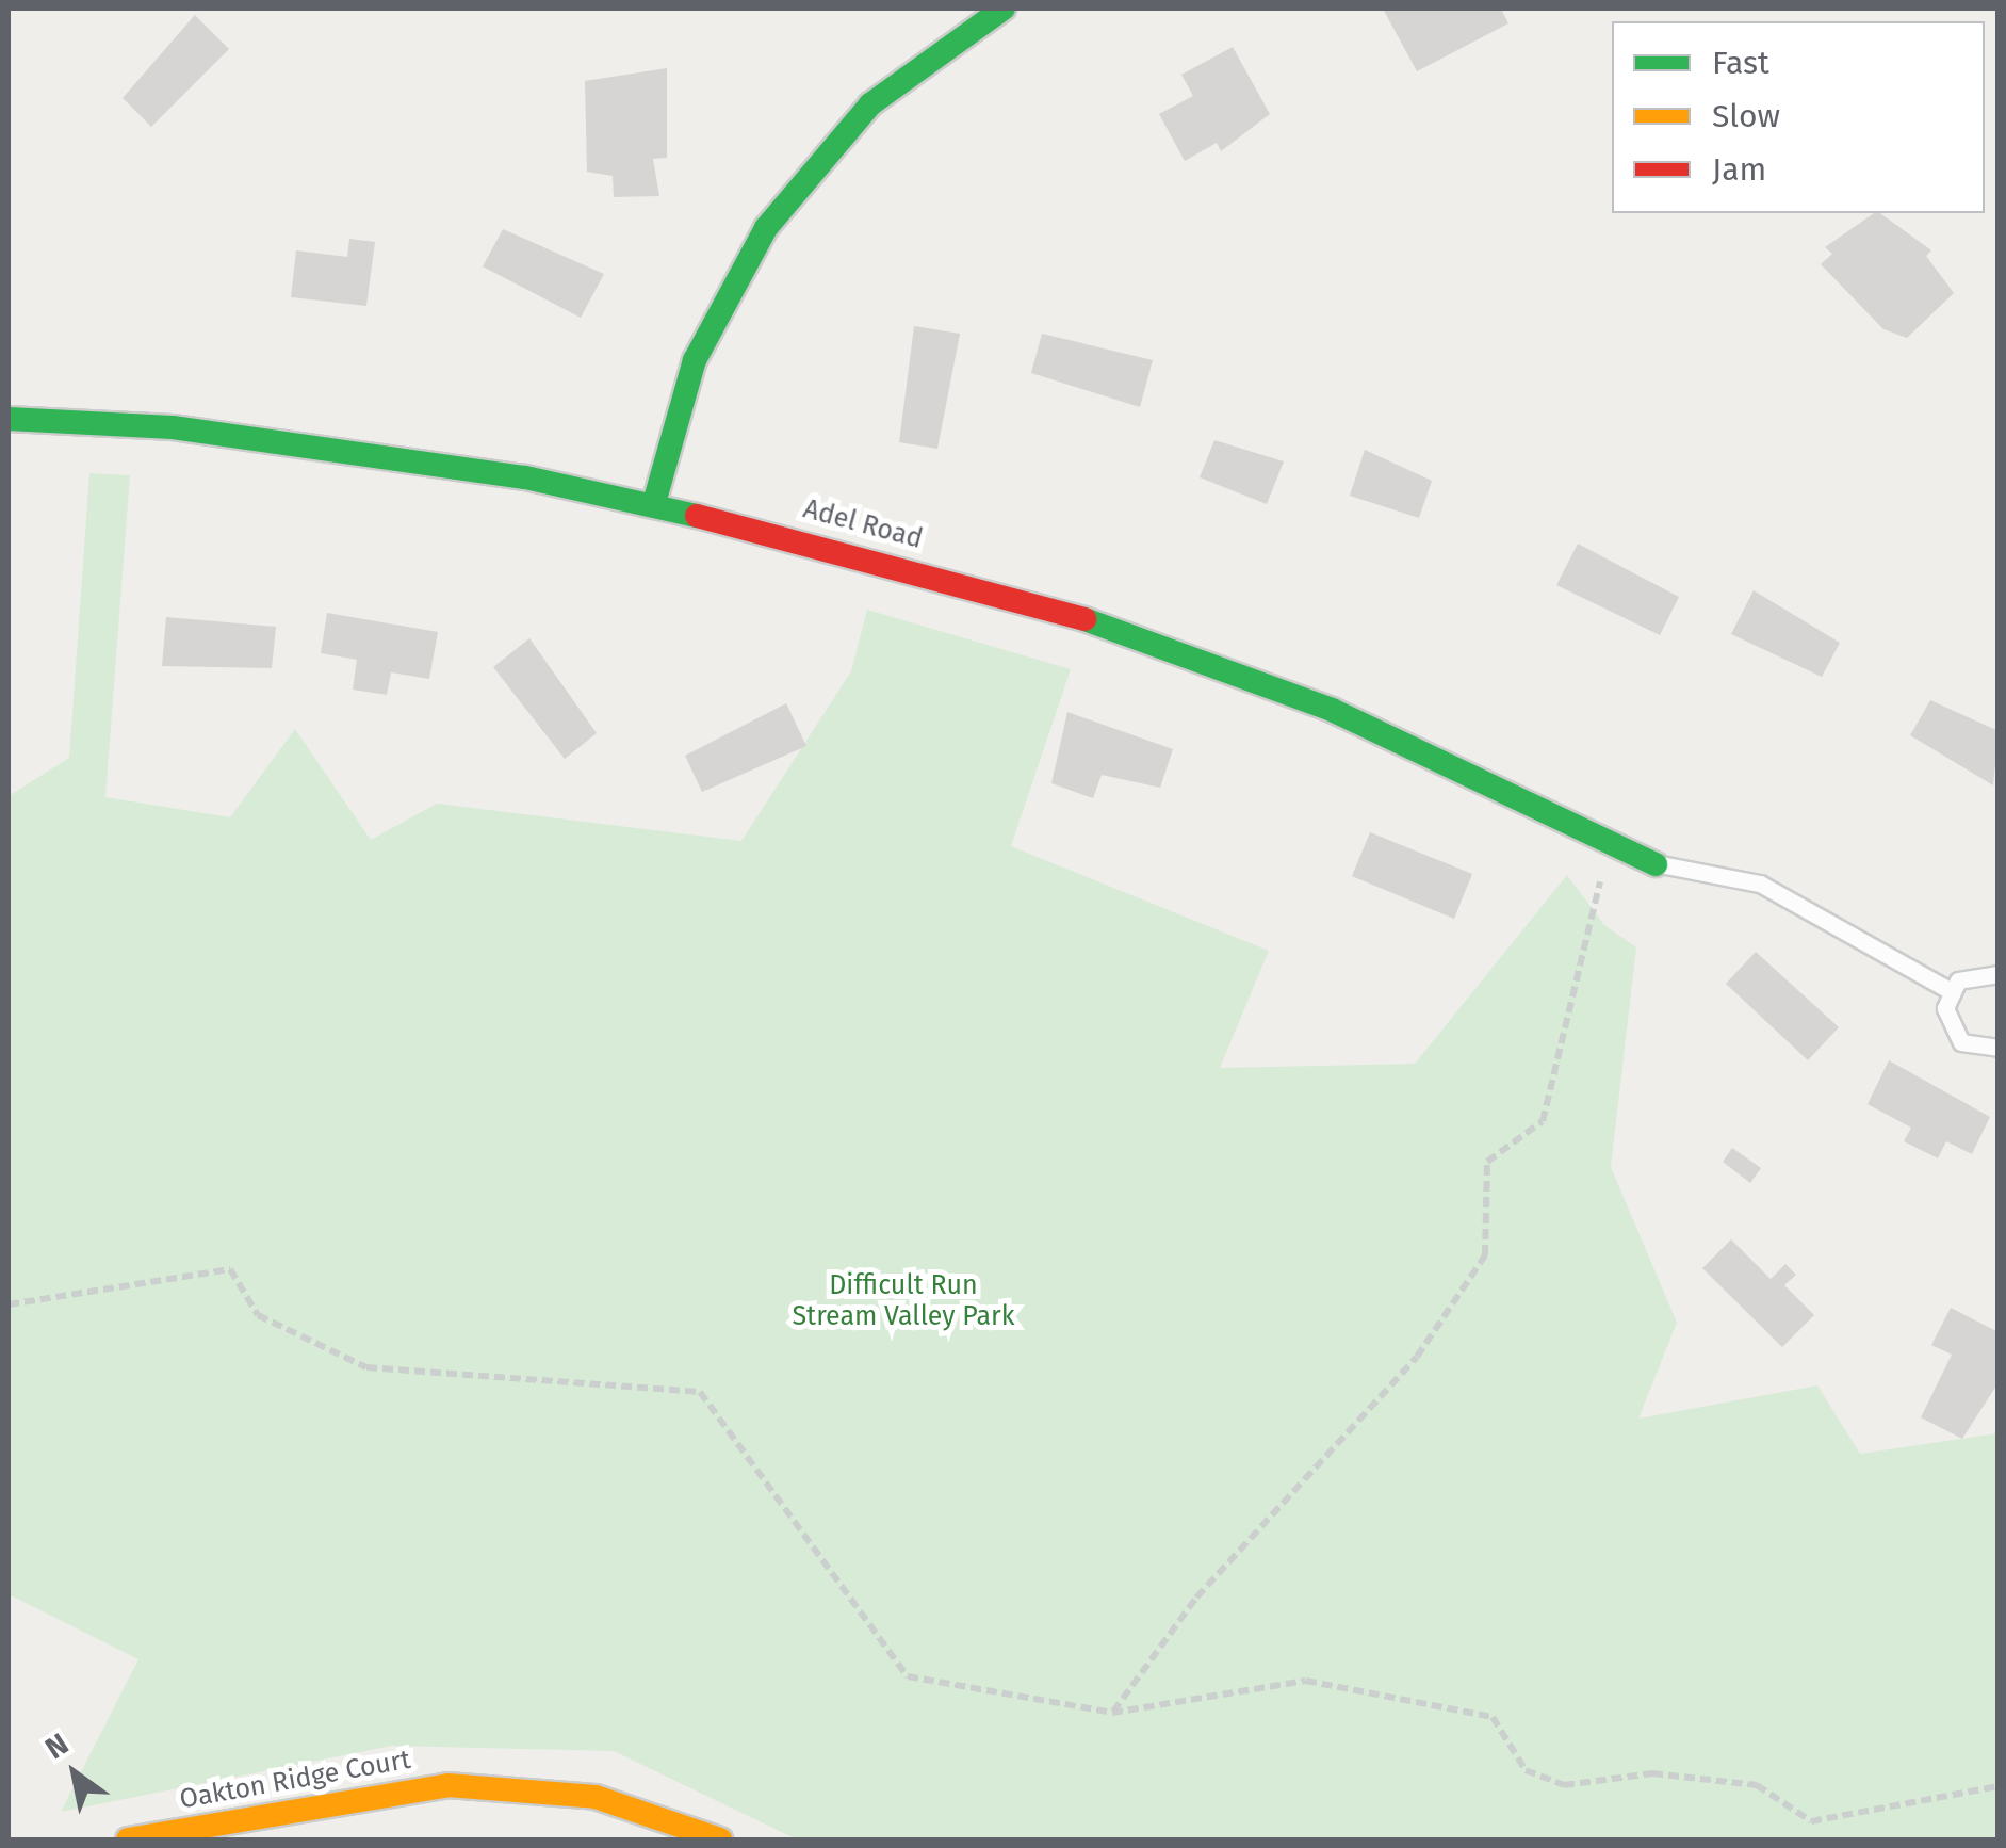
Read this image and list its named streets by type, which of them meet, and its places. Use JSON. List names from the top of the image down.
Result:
{
  "streets": {
    "street": ["Adel Road", "Oakton Ridge Court"]
  },
  "parks": ["Difficult Run Stream Valley Park"],
  "legend": ["Fast", "Slow", "Jam"],
  "north": "top left"
}
